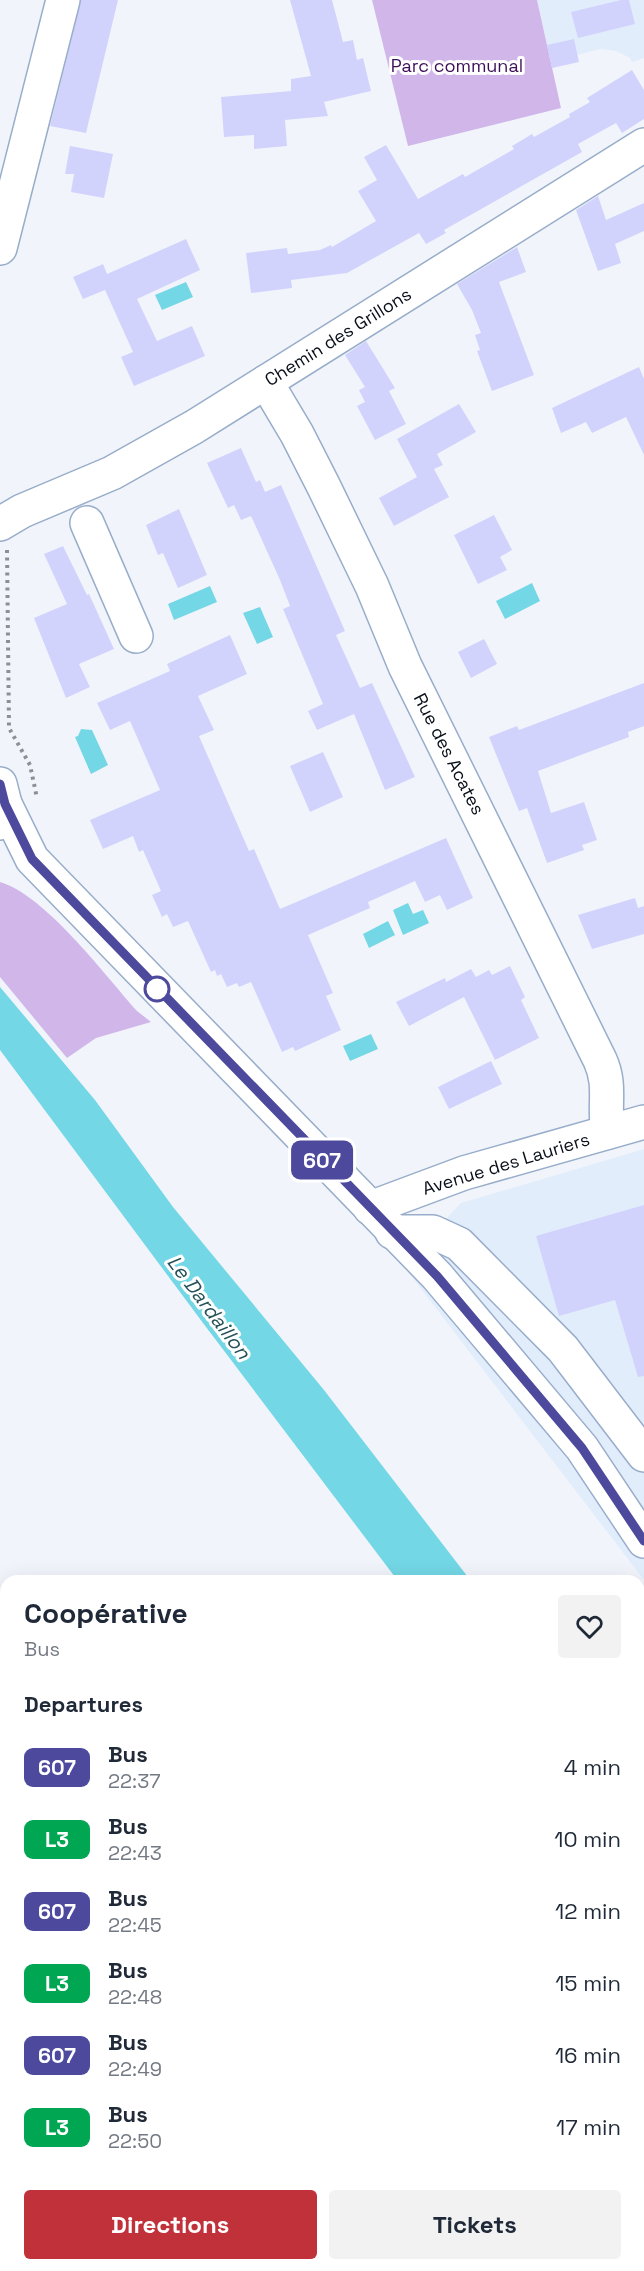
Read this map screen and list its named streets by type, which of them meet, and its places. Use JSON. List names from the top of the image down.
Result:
{
  "streets": {
    "street": ["Chemin des Grillons", "Rue des Acates", "Avenue des Lauriers"]
  },
  "crossings": [
    ["Chemin des Grillons", "Rue des Acates"],
    ["Rue des Acates", "Avenue des Lauriers"]
  ],
  "water": ["Le Dardaillon"],
  "parks": ["Parc communal"],
  "lines": ["bus line 607"],
  "page": {
    "on_map": "607",
    "heading": [
      ["Coopérative", "Bus"],
      "Departures"
    ],
    "list": [
      {
        "mark": "607",
        "name": "Bus",
        "note": "22:37",
        "value": "4 min"
      },
      {
        "mark": "L3",
        "name": "Bus",
        "note": "22:43",
        "value": "10 min"
      },
      {
        "mark": "607",
        "name": "Bus",
        "note": "22:45",
        "value": "12 min"
      },
      {
        "mark": "L3",
        "name": "Bus",
        "note": "22:48",
        "value": "15 min"
      },
      {
        "mark": "607",
        "name": "Bus",
        "note": "22:49",
        "value": "16 min"
      },
      {
        "mark": "L3",
        "name": "Bus",
        "note": "22:50",
        "value": "17 min"
      }
    ],
    "buttons": ["Directions", "Tickets"]
  }
}
